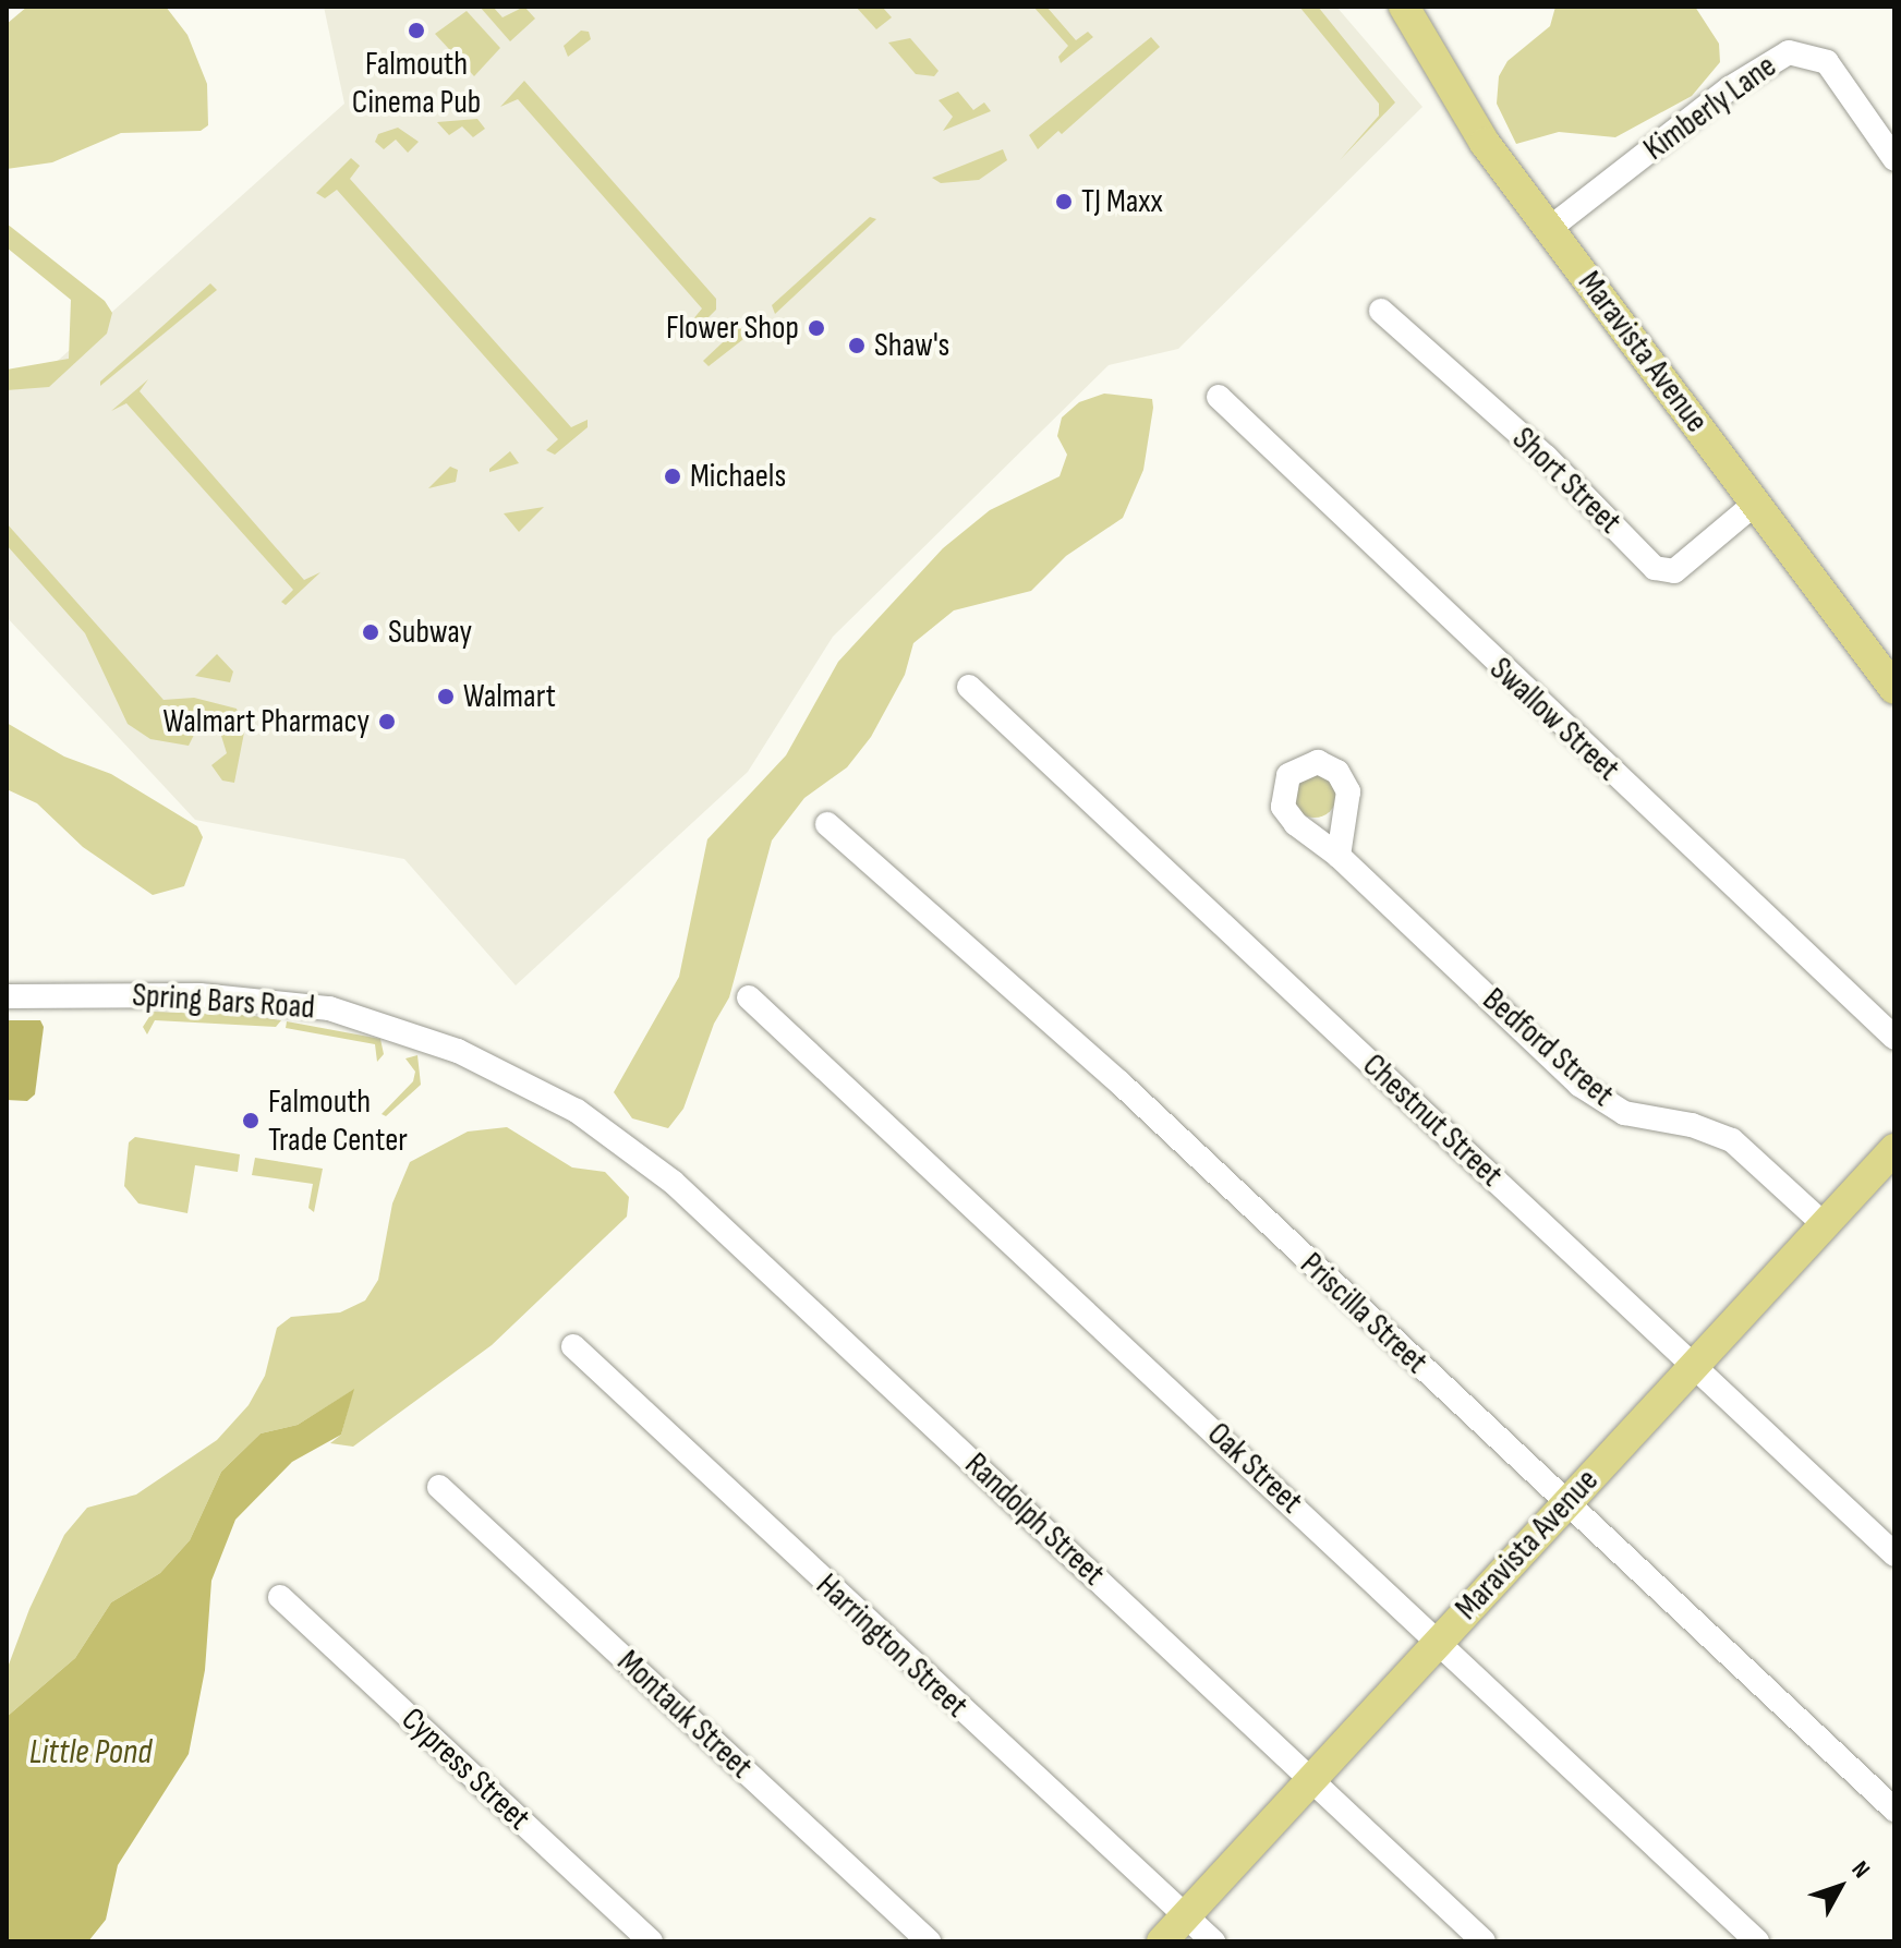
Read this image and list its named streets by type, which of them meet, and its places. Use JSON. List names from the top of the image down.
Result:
{
  "streets": {
    "main road": ["Maravista Avenue"],
    "street": [
      "Kimberly Lane",
      "Short Street",
      "Swallow Street",
      "Spring Bars Road",
      "Bedford Street",
      "Chestnut Street",
      "Priscilla Street",
      "Oak Street",
      "Randolph Street",
      "Harrington Street",
      "Montauk Street",
      "Cypress Street"
    ]
  },
  "crossings": [
    ["Kimberly Lane", "Maravista Avenue"],
    ["Maravista Avenue", "Short Street"],
    ["Maravista Avenue", "Bedford Street"],
    ["Maravista Avenue", "Chestnut Street"],
    ["Maravista Avenue", "Priscilla Street"],
    ["Maravista Avenue", "Oak Street"],
    ["Maravista Avenue", "Randolph Street"],
    ["Maravista Avenue", "Harrington Street"],
    ["Spring Bars Road", "Randolph Street"]
  ],
  "water": ["Little Pond"],
  "places": [
    "Falmouth Cinema Pub",
    "TJ Maxx",
    "Flower Shop",
    "Shaw's",
    "Michaels",
    "Subway",
    "Walmart",
    "Walmart Pharmacy",
    "Falmouth Trade Center"
  ],
  "north": "top right"
}
